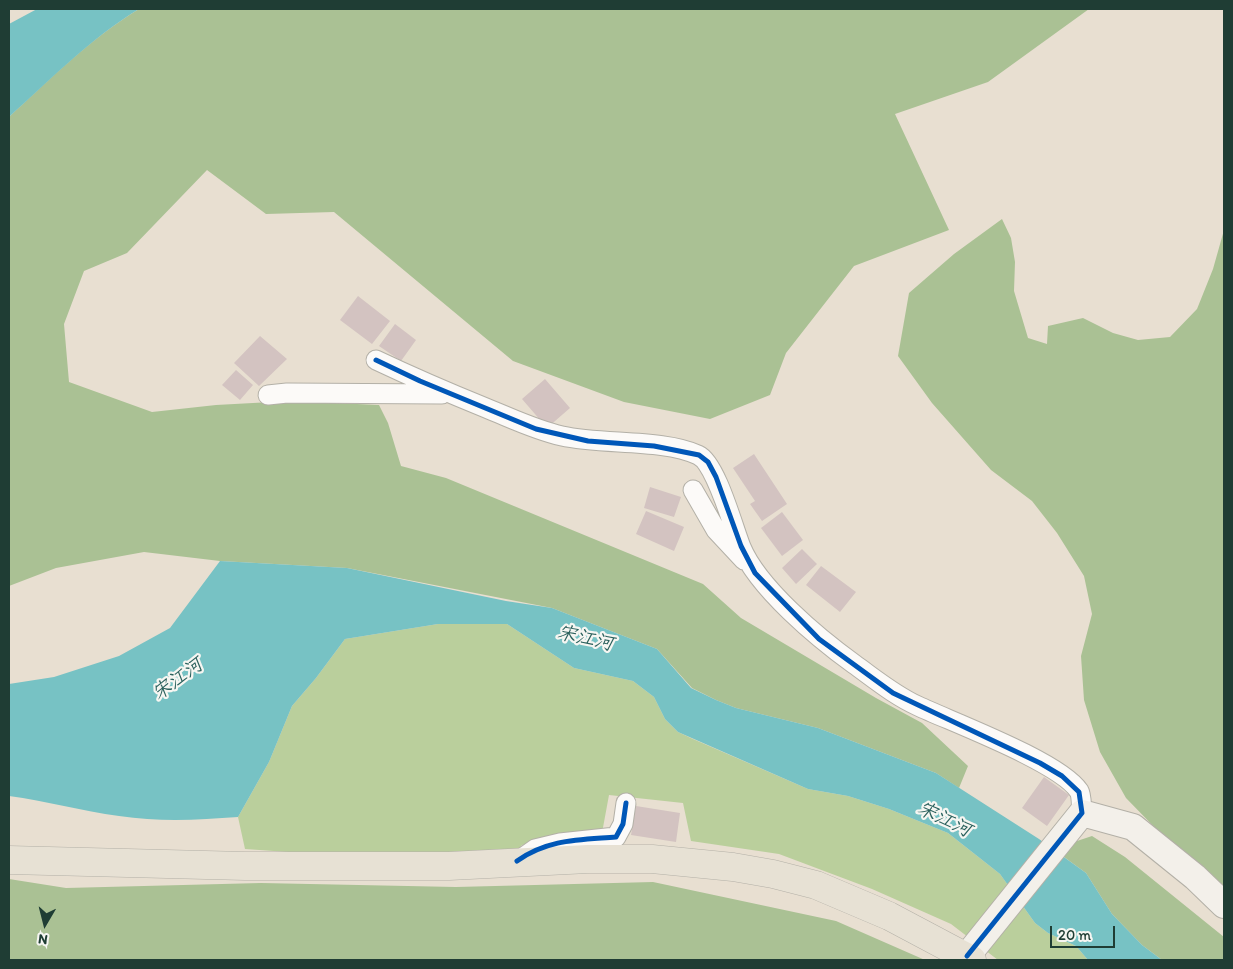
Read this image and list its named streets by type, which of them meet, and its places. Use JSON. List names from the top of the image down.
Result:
{
  "water": ["宋江河"],
  "scale_bar": "20 m",
  "north": "bottom"
}
